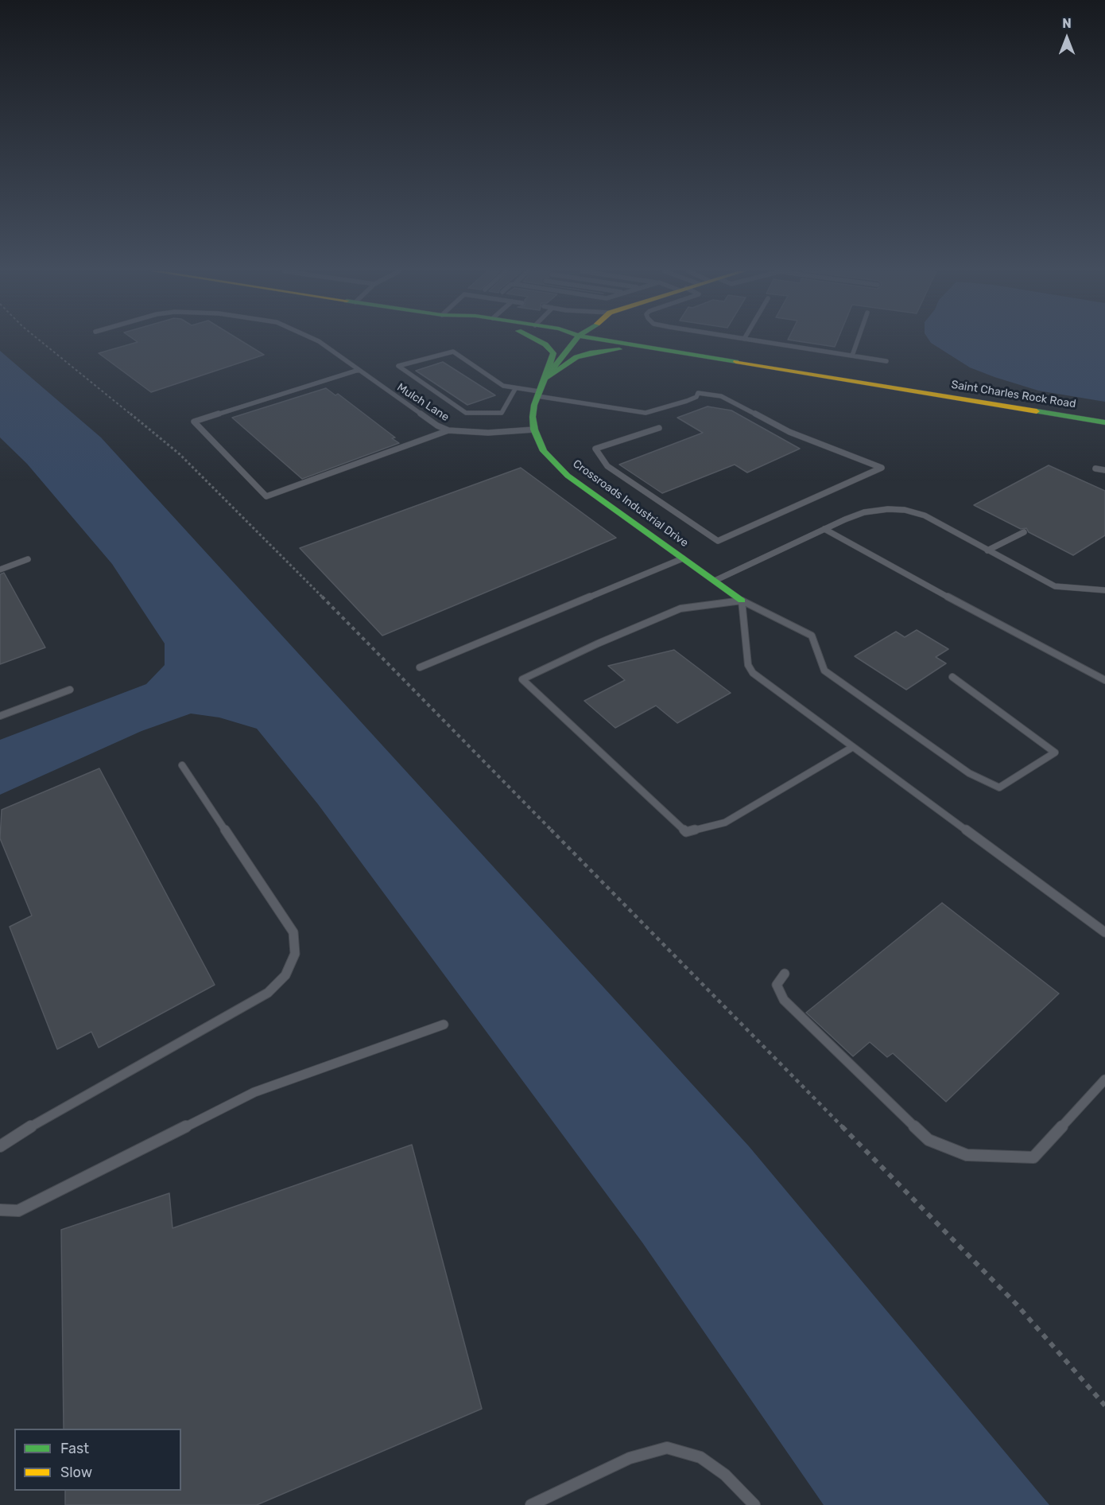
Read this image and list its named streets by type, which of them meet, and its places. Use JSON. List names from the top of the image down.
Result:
{
  "streets": {
    "main road": ["Saint Charles Rock Road", "Crossroads Industrial Drive"],
    "lane": ["Mulch Lane"]
  },
  "crossings": [
    ["Mulch Lane", "Crossroads Industrial Drive"]
  ],
  "legend": ["Fast", "Slow"],
  "north": "top"
}
